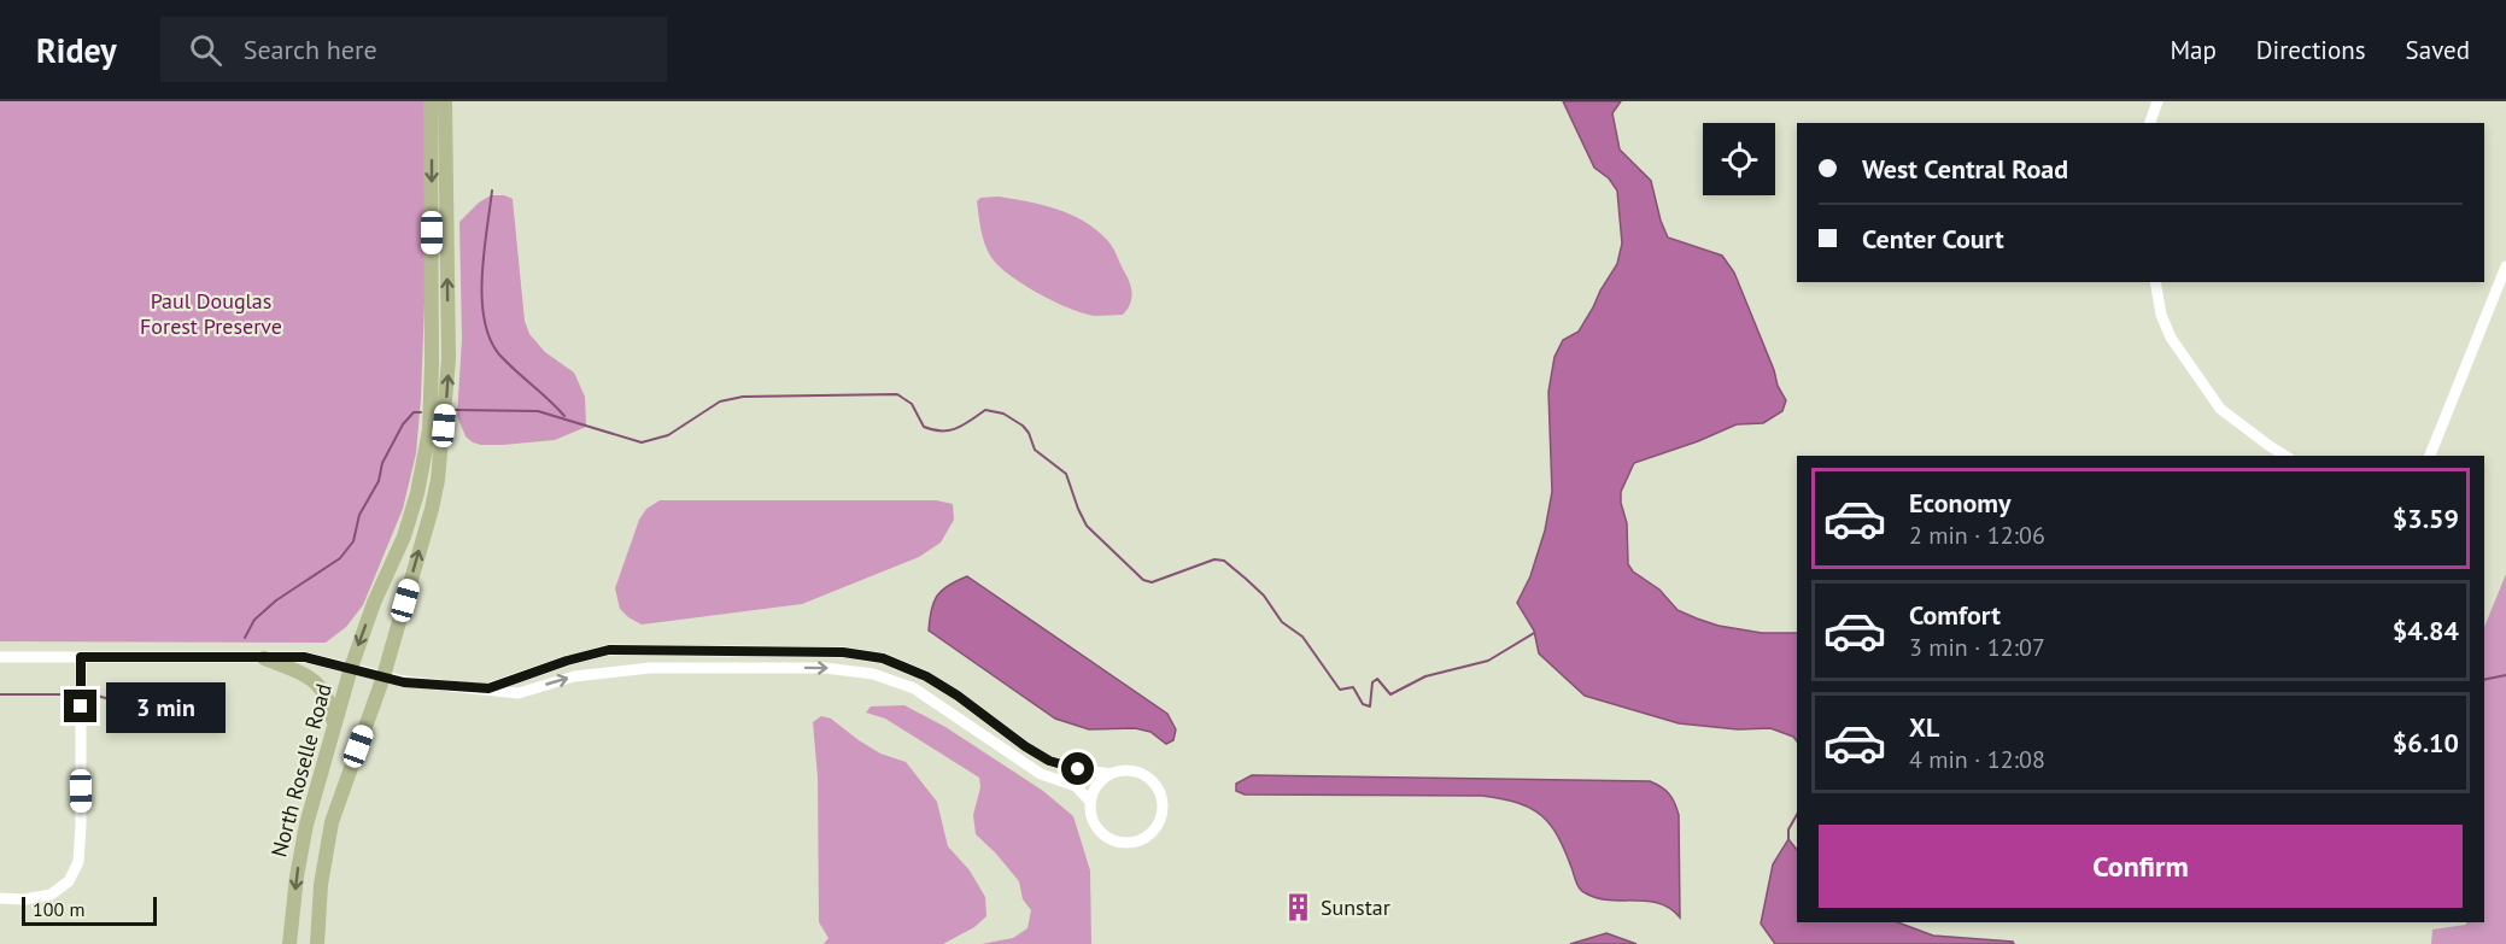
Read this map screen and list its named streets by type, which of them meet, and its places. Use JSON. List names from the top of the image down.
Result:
{
  "streets": {
    "main road": ["North Roselle Road"]
  },
  "parks": ["Paul Douglas Forest Preserve"],
  "places": {
    "building": ["Sunstar"]
  },
  "scale_bar": "100 m",
  "page": {
    "header": "Ridey",
    "search": "Search here",
    "nav": ["Map", "Directions", "Saved"],
    "banner": ["West Central Road", "Center Court"],
    "list": [
      {
        "name": "Economy",
        "note": "2 min · 12:06",
        "value": "$3.59"
      },
      {
        "name": "Comfort",
        "note": "3 min · 12:07",
        "value": "$4.84"
      },
      {
        "name": "XL",
        "note": "4 min · 12:08",
        "value": "$6.10"
      }
    ],
    "bubble": "3 min",
    "buttons": "Confirm",
    "scale": "100 m"
  }
}
